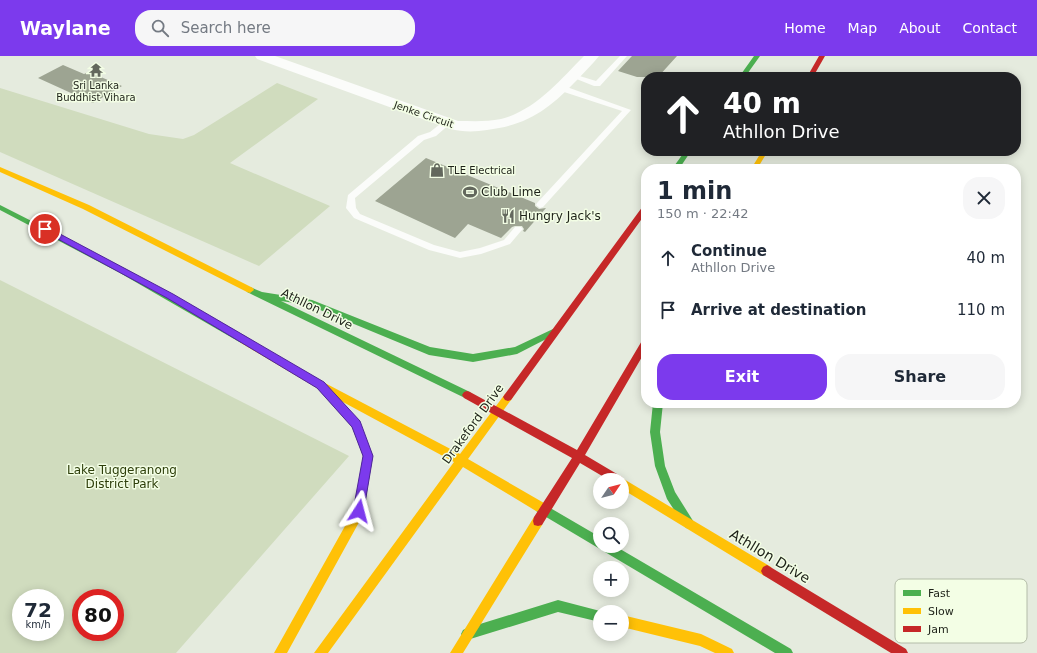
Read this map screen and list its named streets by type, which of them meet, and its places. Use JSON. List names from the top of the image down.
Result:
{
  "streets": {
    "main road": ["Athllon Drive", "Drakeford Drive"],
    "street": ["Jenke Circuit"]
  },
  "crossings": [
    ["Athllon Drive", "Drakeford Drive"]
  ],
  "parks": ["Lake Tuggeranong District Park"],
  "places": {
    "temple": ["Sri Lanka Buddhist Vihara"],
    "shop": ["TLE Electrical"],
    "sports": ["Club Lime"],
    "restaurant": ["Hungry Jack's"]
  },
  "legend": ["Fast", "Slow", "Jam"],
  "north": "top right",
  "page": {
    "header": "Waylane",
    "search": "Search here",
    "nav": [
      "Home",
      "Map",
      "About",
      "Contact"
    ],
    "turn": ["40 m", "Athllon Drive"],
    "heading": ["1 min", "150 m · 22:42"],
    "list": [
      {
        "name": "Continue",
        "note": "Athllon Drive",
        "value": "40 m"
      },
      {
        "name": "Arrive at destination",
        "value": "110 m"
      }
    ],
    "buttons": ["Exit", "Share"],
    "map_buttons": ["+", "−"],
    "speed": "72 km/h",
    "limit": "80"
  }
}
